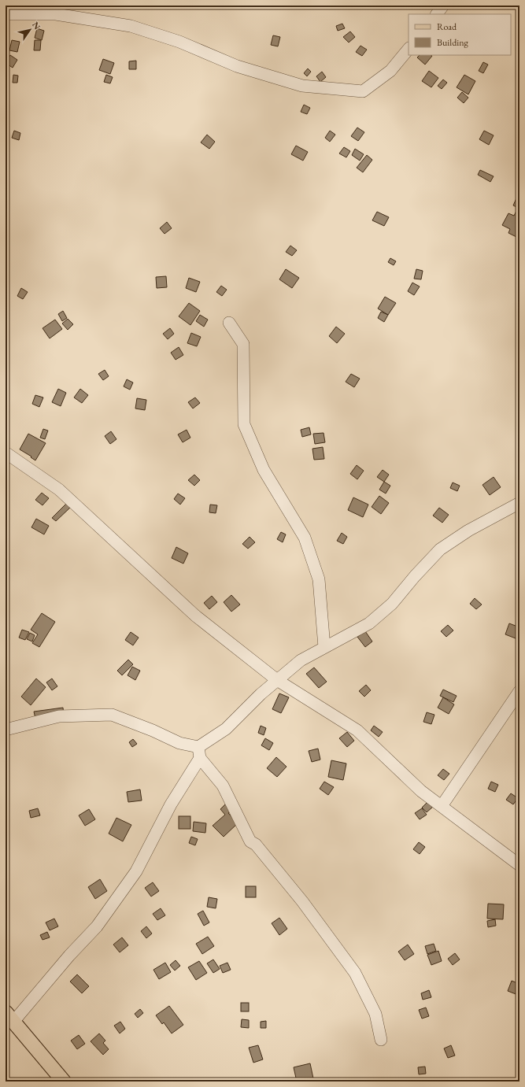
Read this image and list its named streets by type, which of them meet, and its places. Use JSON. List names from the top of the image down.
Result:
{
  "legend": ["Road", "Building"],
  "north": "top right"
}
